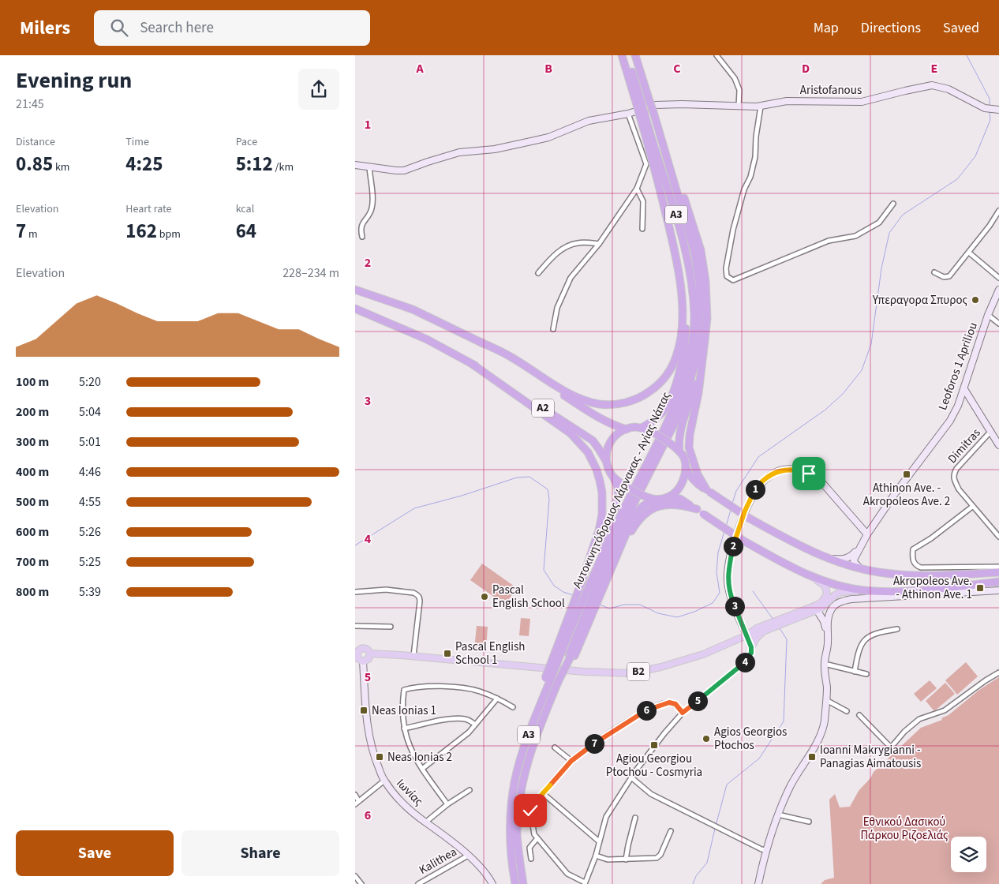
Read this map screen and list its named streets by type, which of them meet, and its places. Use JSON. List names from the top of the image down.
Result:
{
  "streets": {
    "highway": [
      "A3",
      "A2",
      "Αυτοκινητόδρομος Λάρνακας - Αγίας Νάπας",
      "B2"
    ],
    "main road": ["Aristofanous", "Leoforos 1 Apriliou", "Ιωνίας"],
    "street": ["Dimitras", "Kalithea"]
  },
  "crossings": [
    ["Aristofanous", "Αυτοκινητόδρομος Λάρνακας - Αγίας Νάπας"],
    ["A2", "B2"],
    ["B2", "Ιωνίας"],
    ["Ιωνίας", "Kalithea"]
  ],
  "parks": ["Εθνικού Δασικού Πάρκου Ριζοελιάς"],
  "places": {
    "other": ["Υπεραγορα Σπυρος", "Pascal English School", "Agios Georgios Ptochos"],
    "transit": [
      "Athinon Ave. - Akropoleos Ave. 2",
      "Akropoleos Ave. - Athinon Ave. 1",
      "Pascal English School 1",
      "Neas Ionias 1",
      "Agiou Georgiou Ptochou - Cosmyria",
      "Neas Ionias 2",
      "Ioanni Makrygianni - Panagias Aimatousis"
    ]
  },
  "page": {
    "header": "Milers",
    "search": "Search here",
    "nav": ["Map", "Directions", "Saved"],
    "heading": ["Evening run", "21:45"],
    "stats": [
      ["Distance", "0.85 km"],
      ["Time", "4:25"],
      ["Pace", "5:12 /km"],
      ["Elevation", "7 m"],
      ["Heart rate", "162 bpm"],
      ["kcal", "64"]
    ],
    "chart": ["Elevation", "228–234 m"],
    "list": [
      {
        "name": "100 m",
        "note": "5:20"
      },
      {
        "name": "200 m",
        "note": "5:04"
      },
      {
        "name": "300 m",
        "note": "5:01"
      },
      {
        "name": "400 m",
        "note": "4:46"
      },
      {
        "name": "500 m",
        "note": "4:55"
      },
      {
        "name": "600 m",
        "note": "5:26"
      },
      {
        "name": "700 m",
        "note": "5:25"
      },
      {
        "name": "800 m",
        "note": "5:39"
      }
    ],
    "pins": [
      "1",
      "2",
      "3",
      "4",
      "5",
      "6",
      "7"
    ],
    "buttons": ["Save", "Share"]
  },
  "grid": {
    "columns": [
      "A",
      "B",
      "C",
      "D",
      "E"
    ],
    "rows": [
      "1",
      "2",
      "3",
      "4",
      "5",
      "6"
    ]
  }
}
